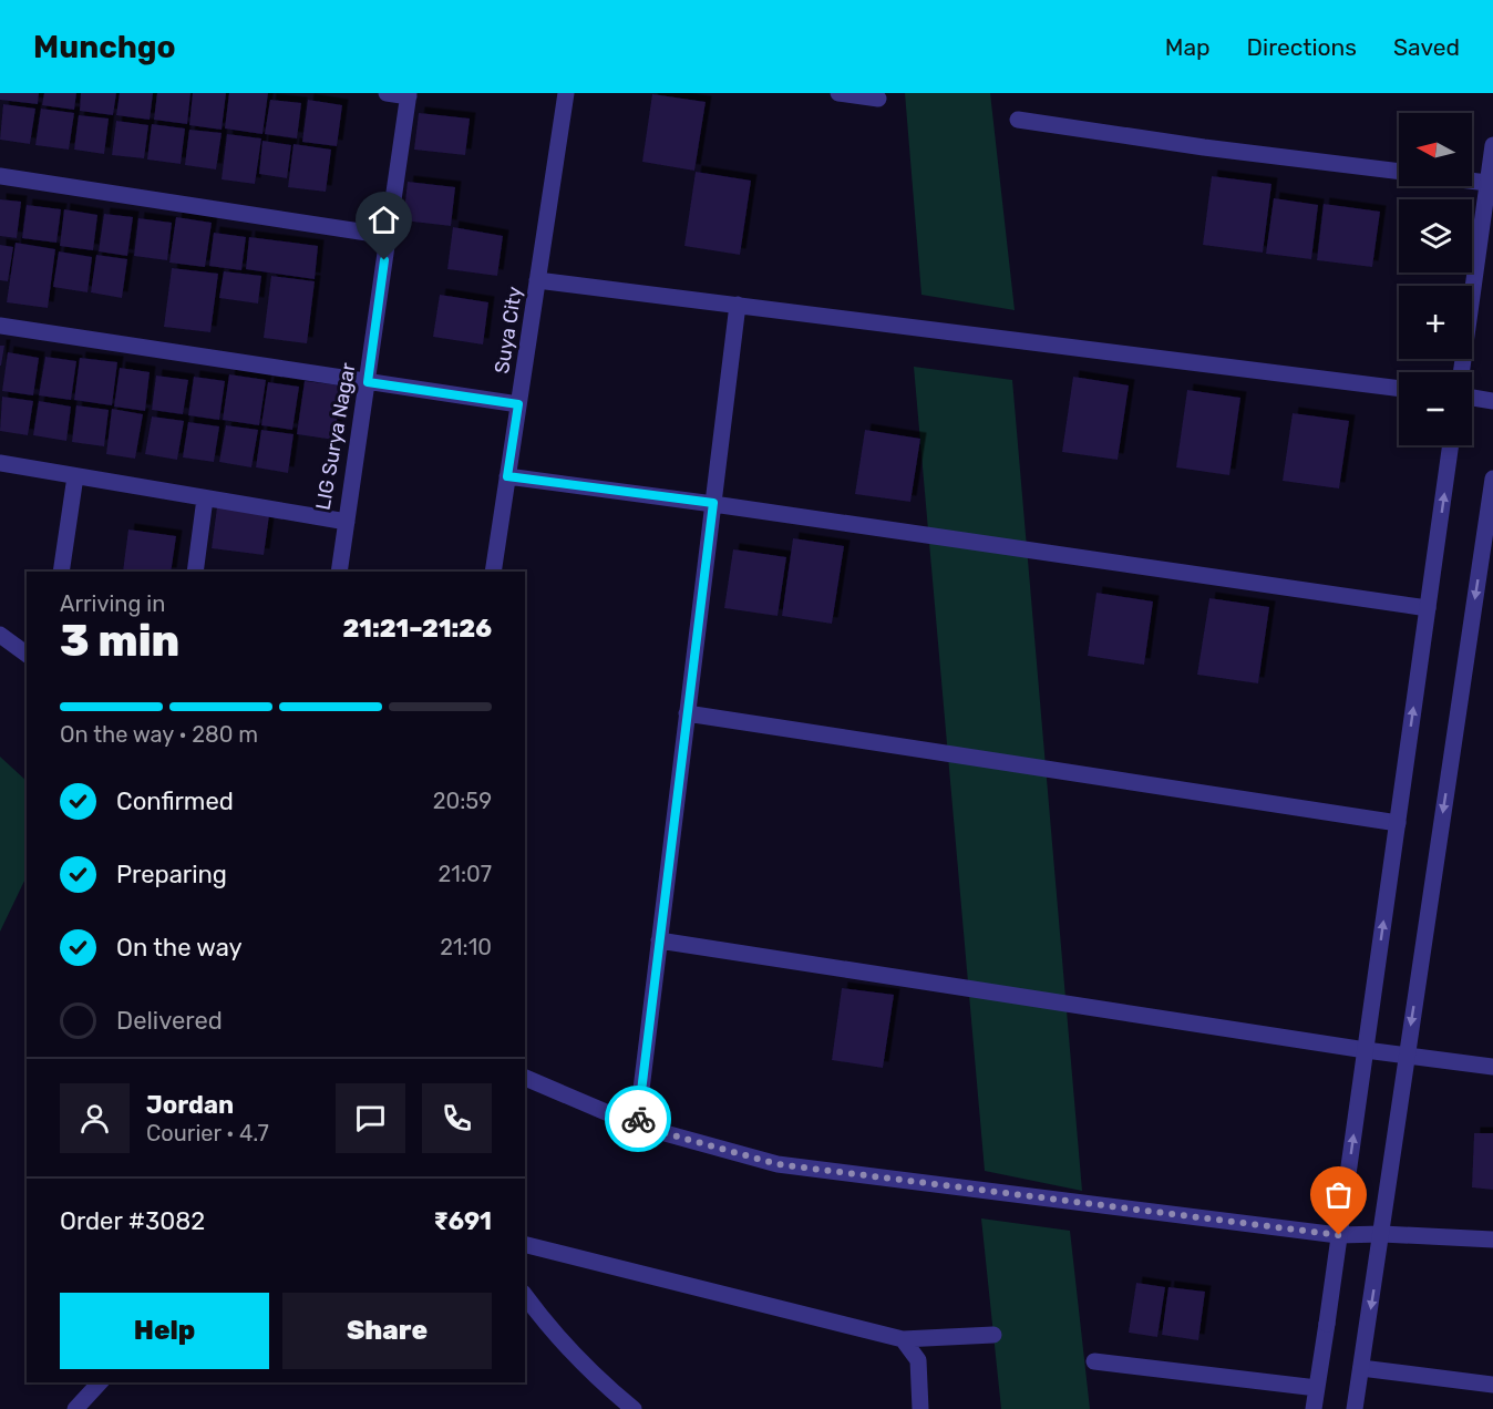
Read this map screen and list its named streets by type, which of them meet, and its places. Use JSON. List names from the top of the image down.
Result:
{
  "streets": {
    "street": ["Suya City", "LIG Surya Nagar"]
  },
  "north": "left",
  "page": {
    "header": "Munchgo",
    "nav": ["Map", "Directions", "Saved"],
    "map_buttons": ["+", "−"],
    "heading": ["3 min", "Arriving in", "21:21–21:26"],
    "panel": [
      "Jordan",
      "Courier · 4.7",
      "Order #3082",
      "₹691"
    ],
    "bar": "On the way · 280 m",
    "list": [
      ["Confirmed", "20:59"],
      ["Preparing", "21:07"],
      ["On the way", "21:10"],
      "Delivered"
    ],
    "buttons": ["Help", "Share"]
  }
}
